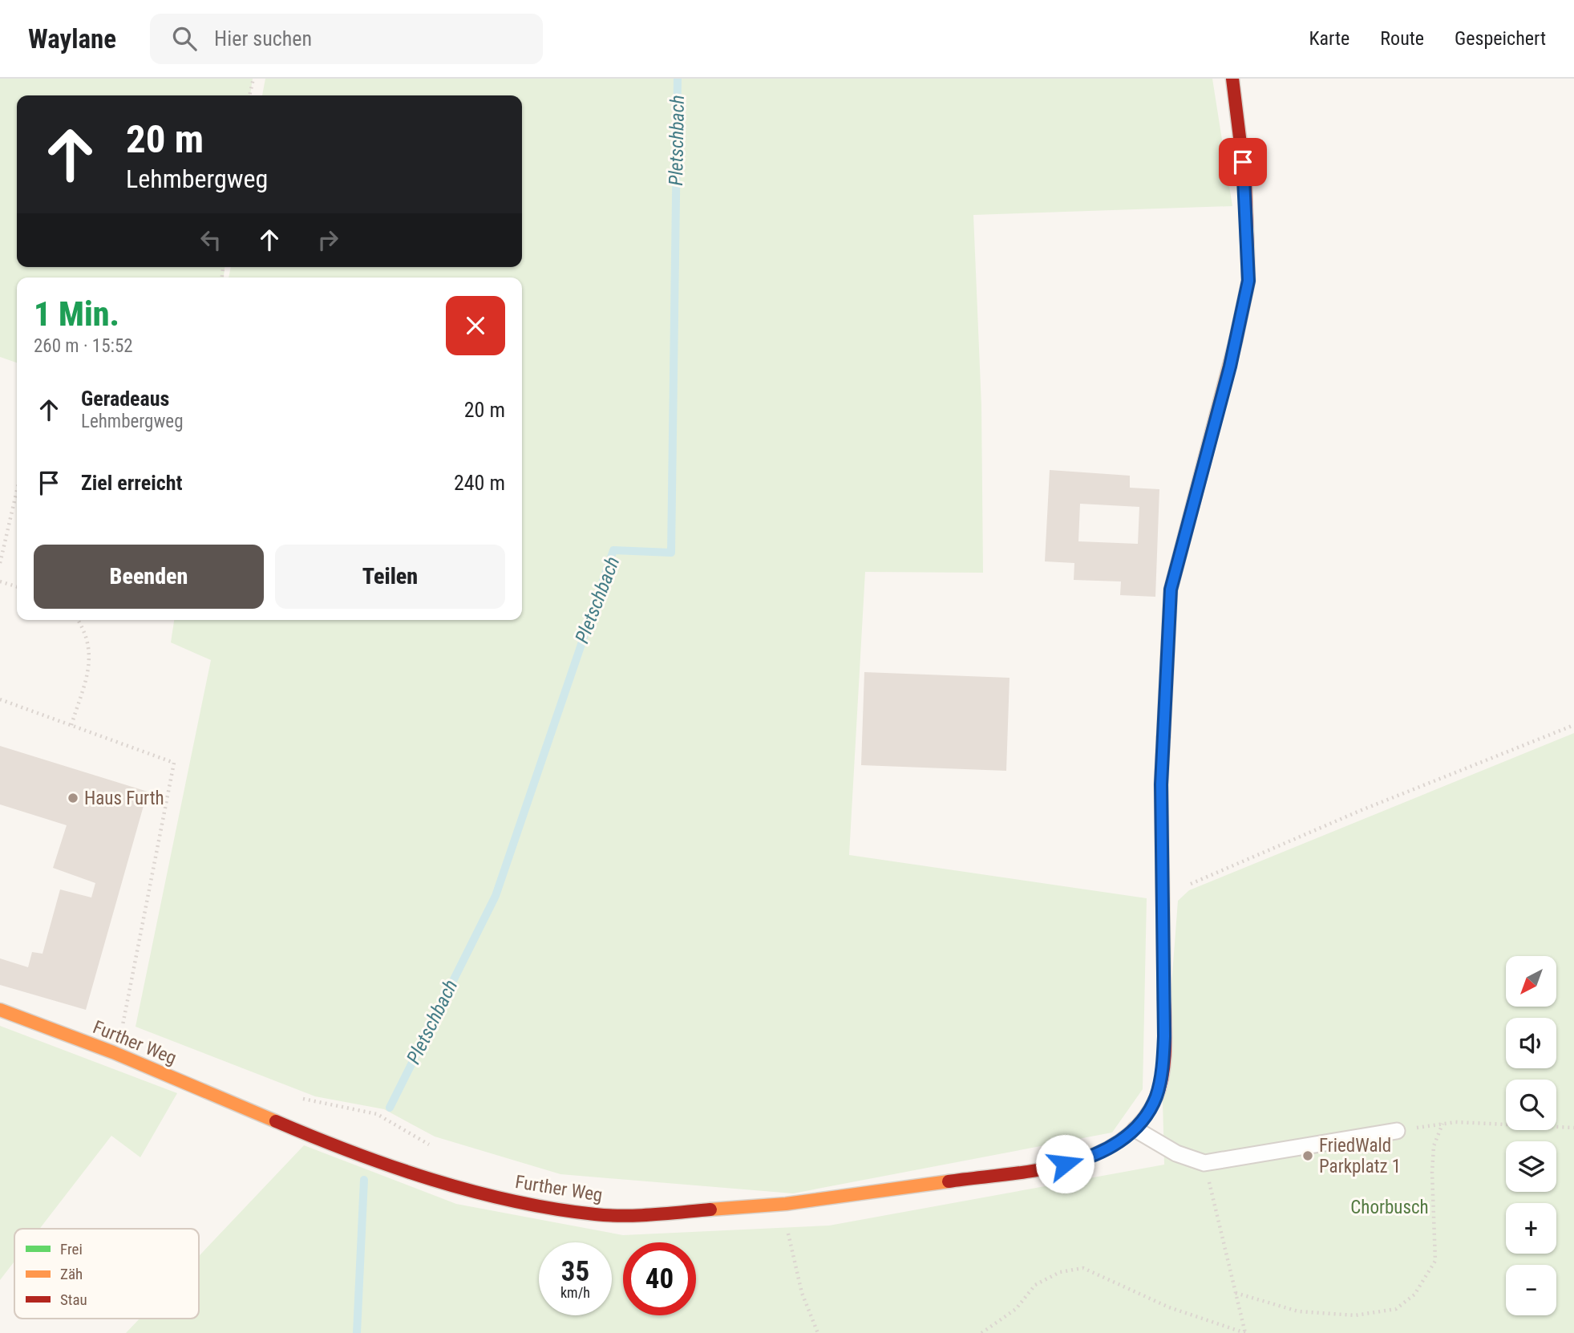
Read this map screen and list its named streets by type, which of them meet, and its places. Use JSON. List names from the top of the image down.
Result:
{
  "streets": {
    "street": ["Further Weg"]
  },
  "water": ["Pletschbach"],
  "parks": ["Chorbusch"],
  "places": ["Haus Furth", "FriedWald Parkplatz 1"],
  "legend": ["Frei", "Zäh", "Stau"],
  "north": "bottom left",
  "page": {
    "header": "Waylane",
    "search": "Hier suchen",
    "nav": ["Karte", "Route", "Gespeichert"],
    "turn": ["20 m", "Lehmbergweg"],
    "heading": ["1 Min.", "260 m · 15:52"],
    "list": [
      {
        "name": "Geradeaus",
        "note": "Lehmbergweg",
        "value": "20 m"
      },
      {
        "name": "Ziel erreicht",
        "value": "240 m"
      }
    ],
    "buttons": ["Beenden", "Teilen"],
    "map_buttons": ["+", "−"],
    "speed": "35 km/h",
    "limit": "40"
  }
}
